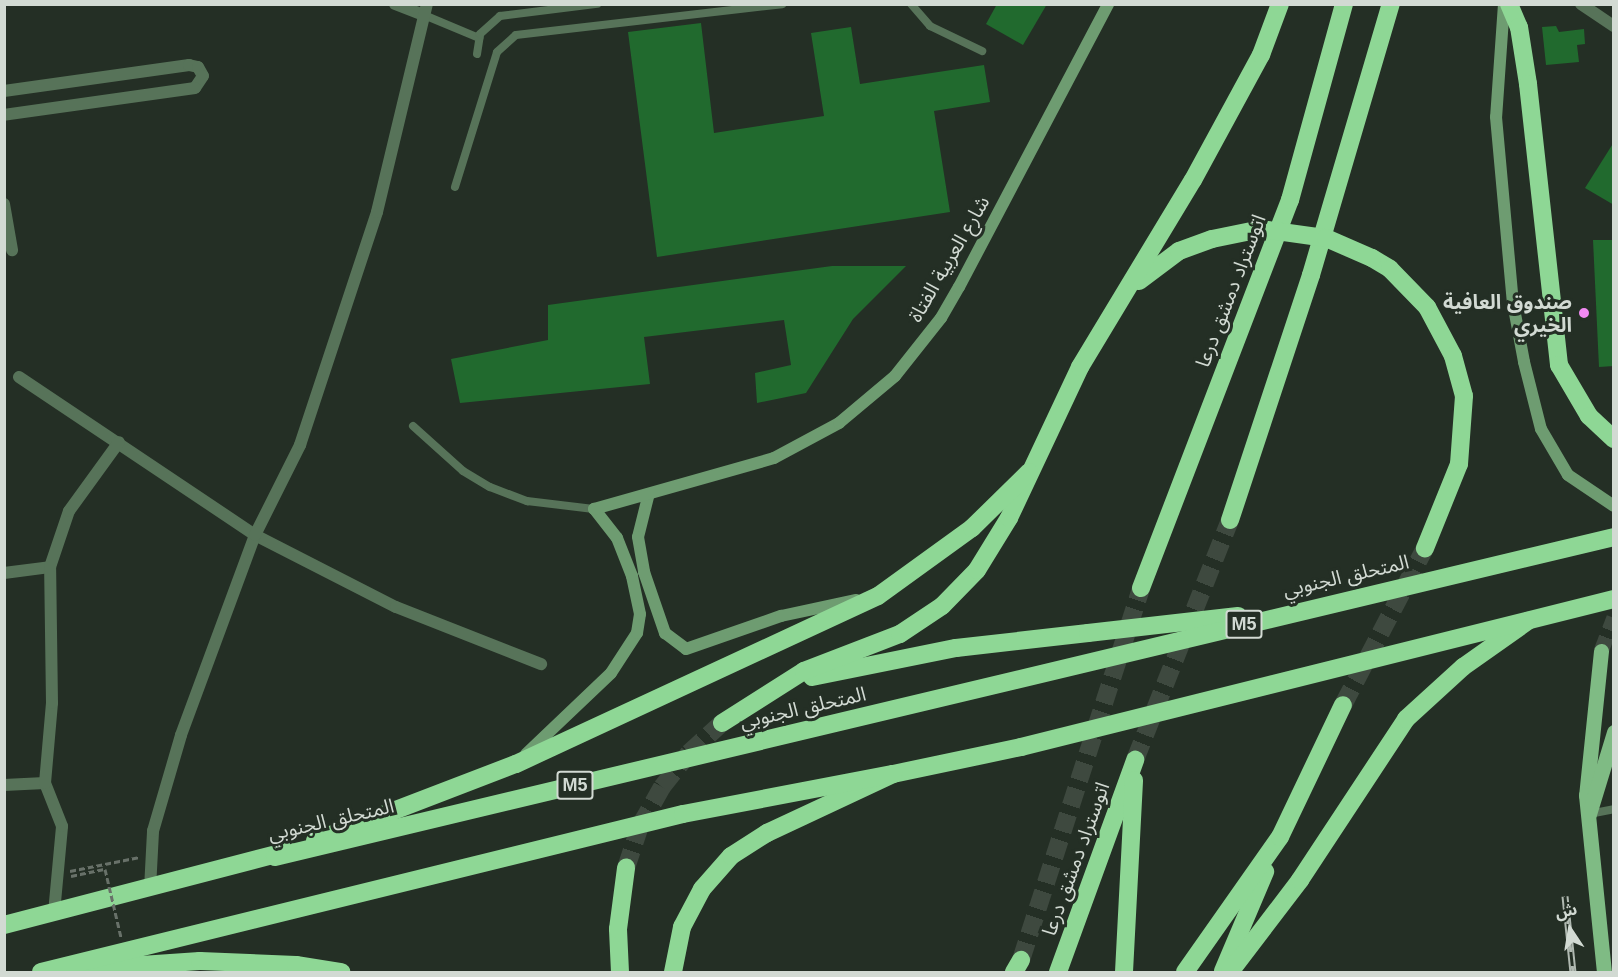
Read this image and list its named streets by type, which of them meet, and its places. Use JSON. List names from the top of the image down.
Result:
{
  "streets": {
    "highway": ["اتوستراد دمشق درعا", "المتحلق الجنوبي", "M5"],
    "street": ["شارع العربية الفتاة"]
  },
  "places": ["صندوق العافية الخيري"],
  "north": "top"
}
